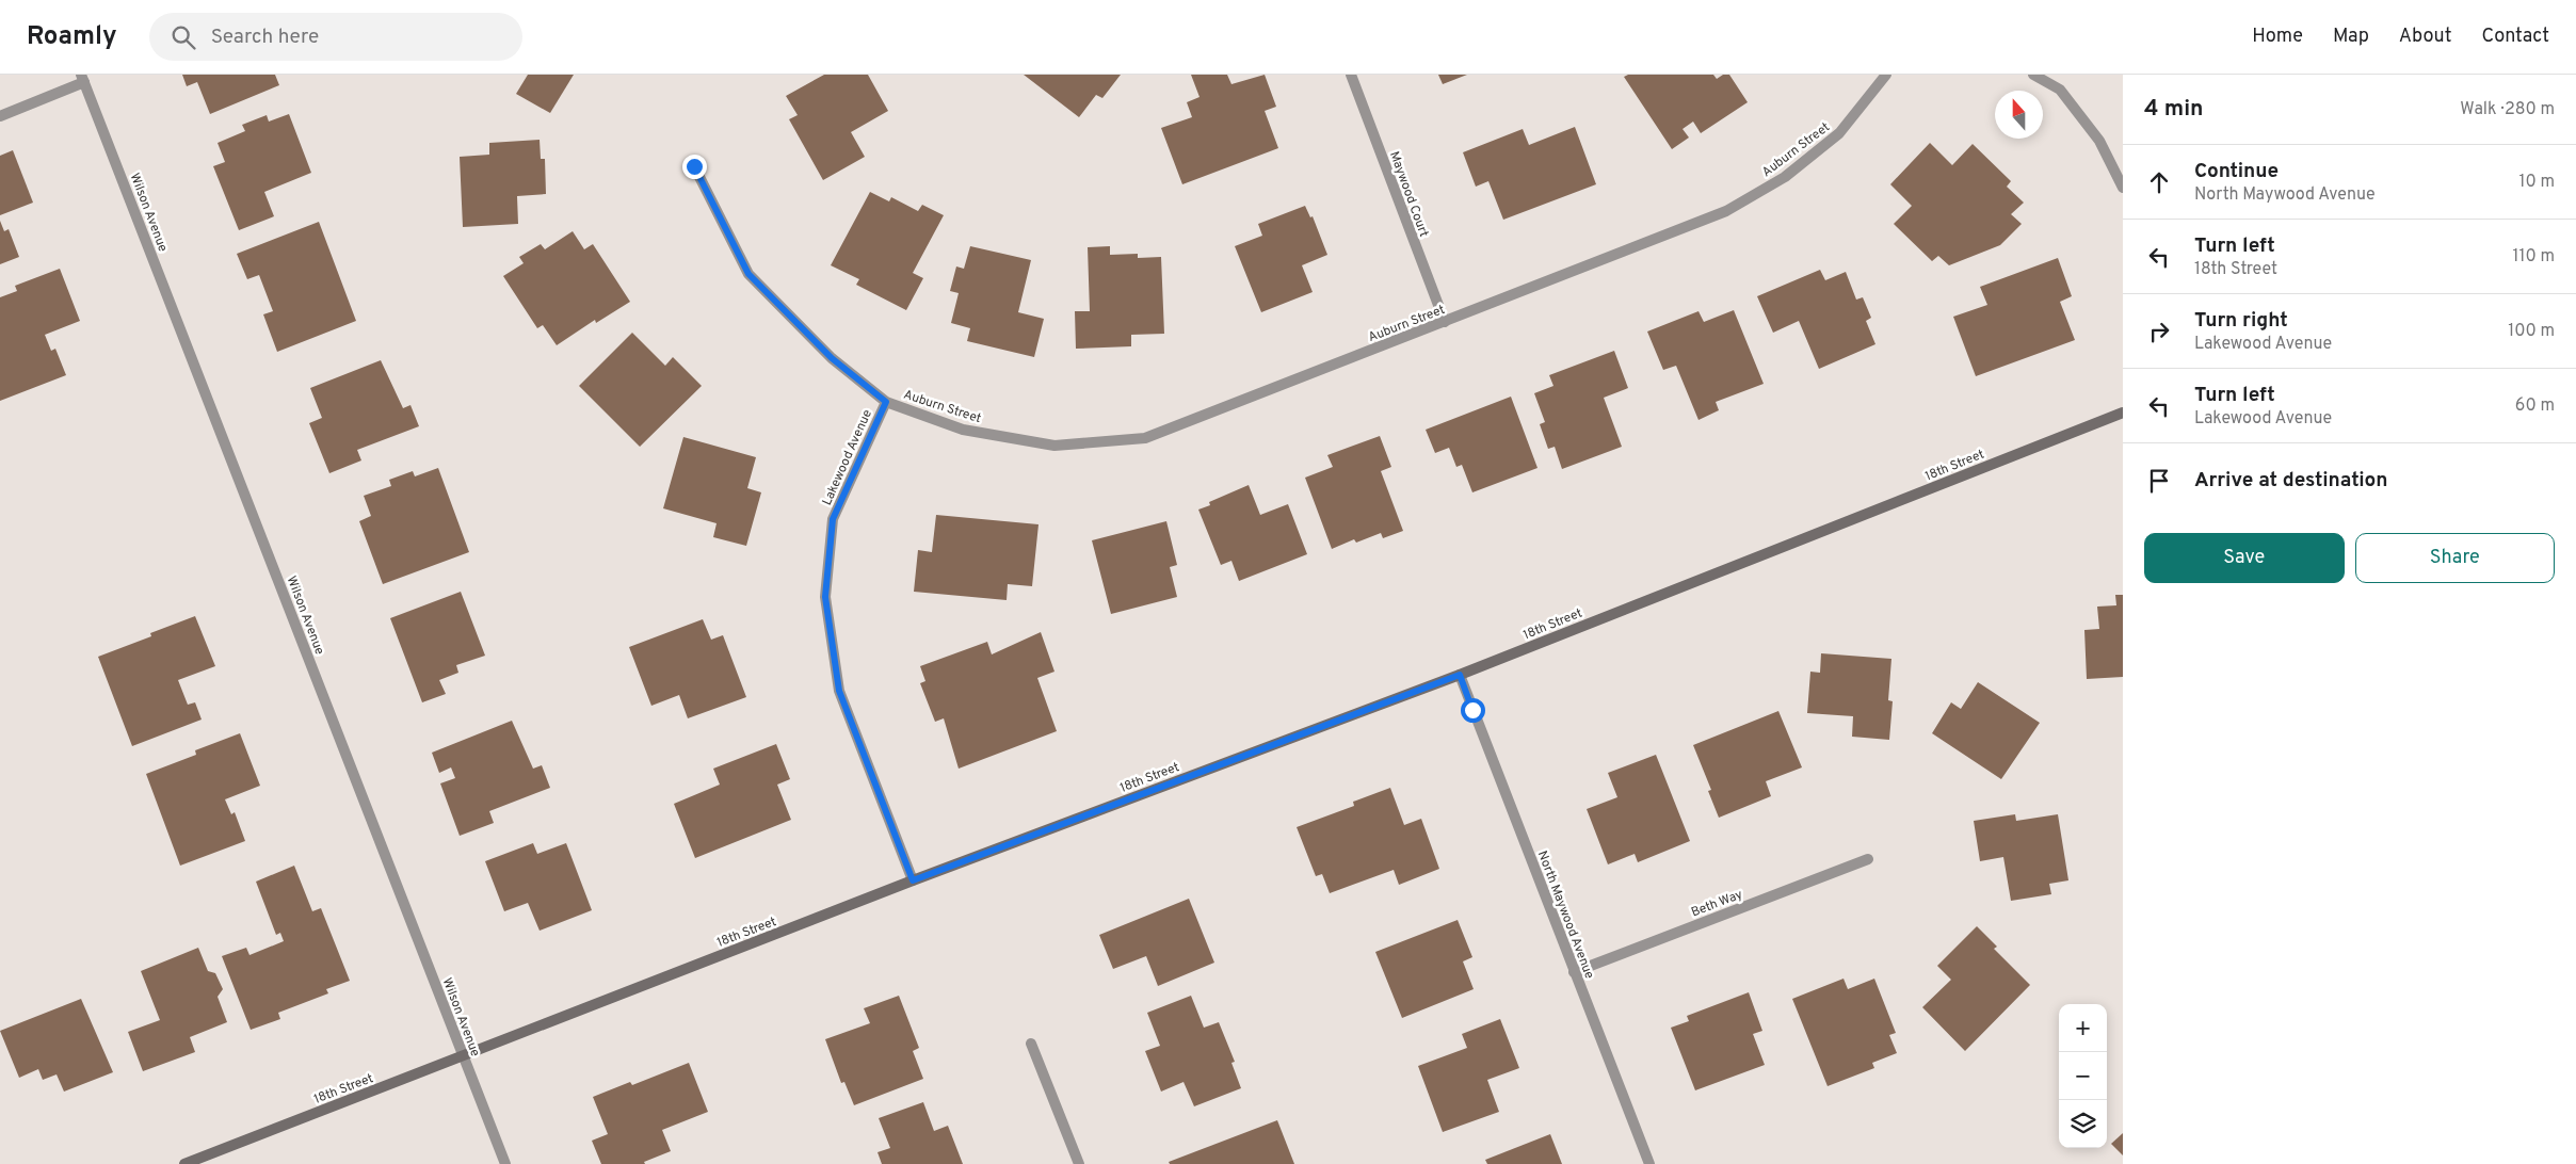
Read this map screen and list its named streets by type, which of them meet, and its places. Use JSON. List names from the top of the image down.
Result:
{
  "streets": {
    "main road": ["18th Street"],
    "street": [
      "Auburn Street",
      "Maywood Court",
      "Wilson Avenue",
      "Lakewood Avenue",
      "Beth Way",
      "North Maywood Avenue"
    ]
  },
  "crossings": [
    ["Auburn Street", "Maywood Court"],
    ["Auburn Street", "Lakewood Avenue"],
    ["Wilson Avenue", "18th Street"],
    ["Lakewood Avenue", "18th Street"],
    ["18th Street", "North Maywood Avenue"],
    ["Beth Way", "North Maywood Avenue"]
  ],
  "north": "top",
  "page": {
    "header": "Roamly",
    "search": "Search here",
    "nav": [
      "Home",
      "Map",
      "About",
      "Contact"
    ],
    "heading": ["4 min", "Walk · 280 m"],
    "list": [
      ["Continue", "North Maywood Avenue", "10 m"],
      ["Turn left", "18th Street", "110 m"],
      ["Turn right", "Lakewood Avenue", "100 m"],
      ["Turn left", "Lakewood Avenue", "60 m"],
      "Arrive at destination"
    ],
    "buttons": ["Save", "Share"],
    "map_buttons": ["+", "−"]
  }
}
